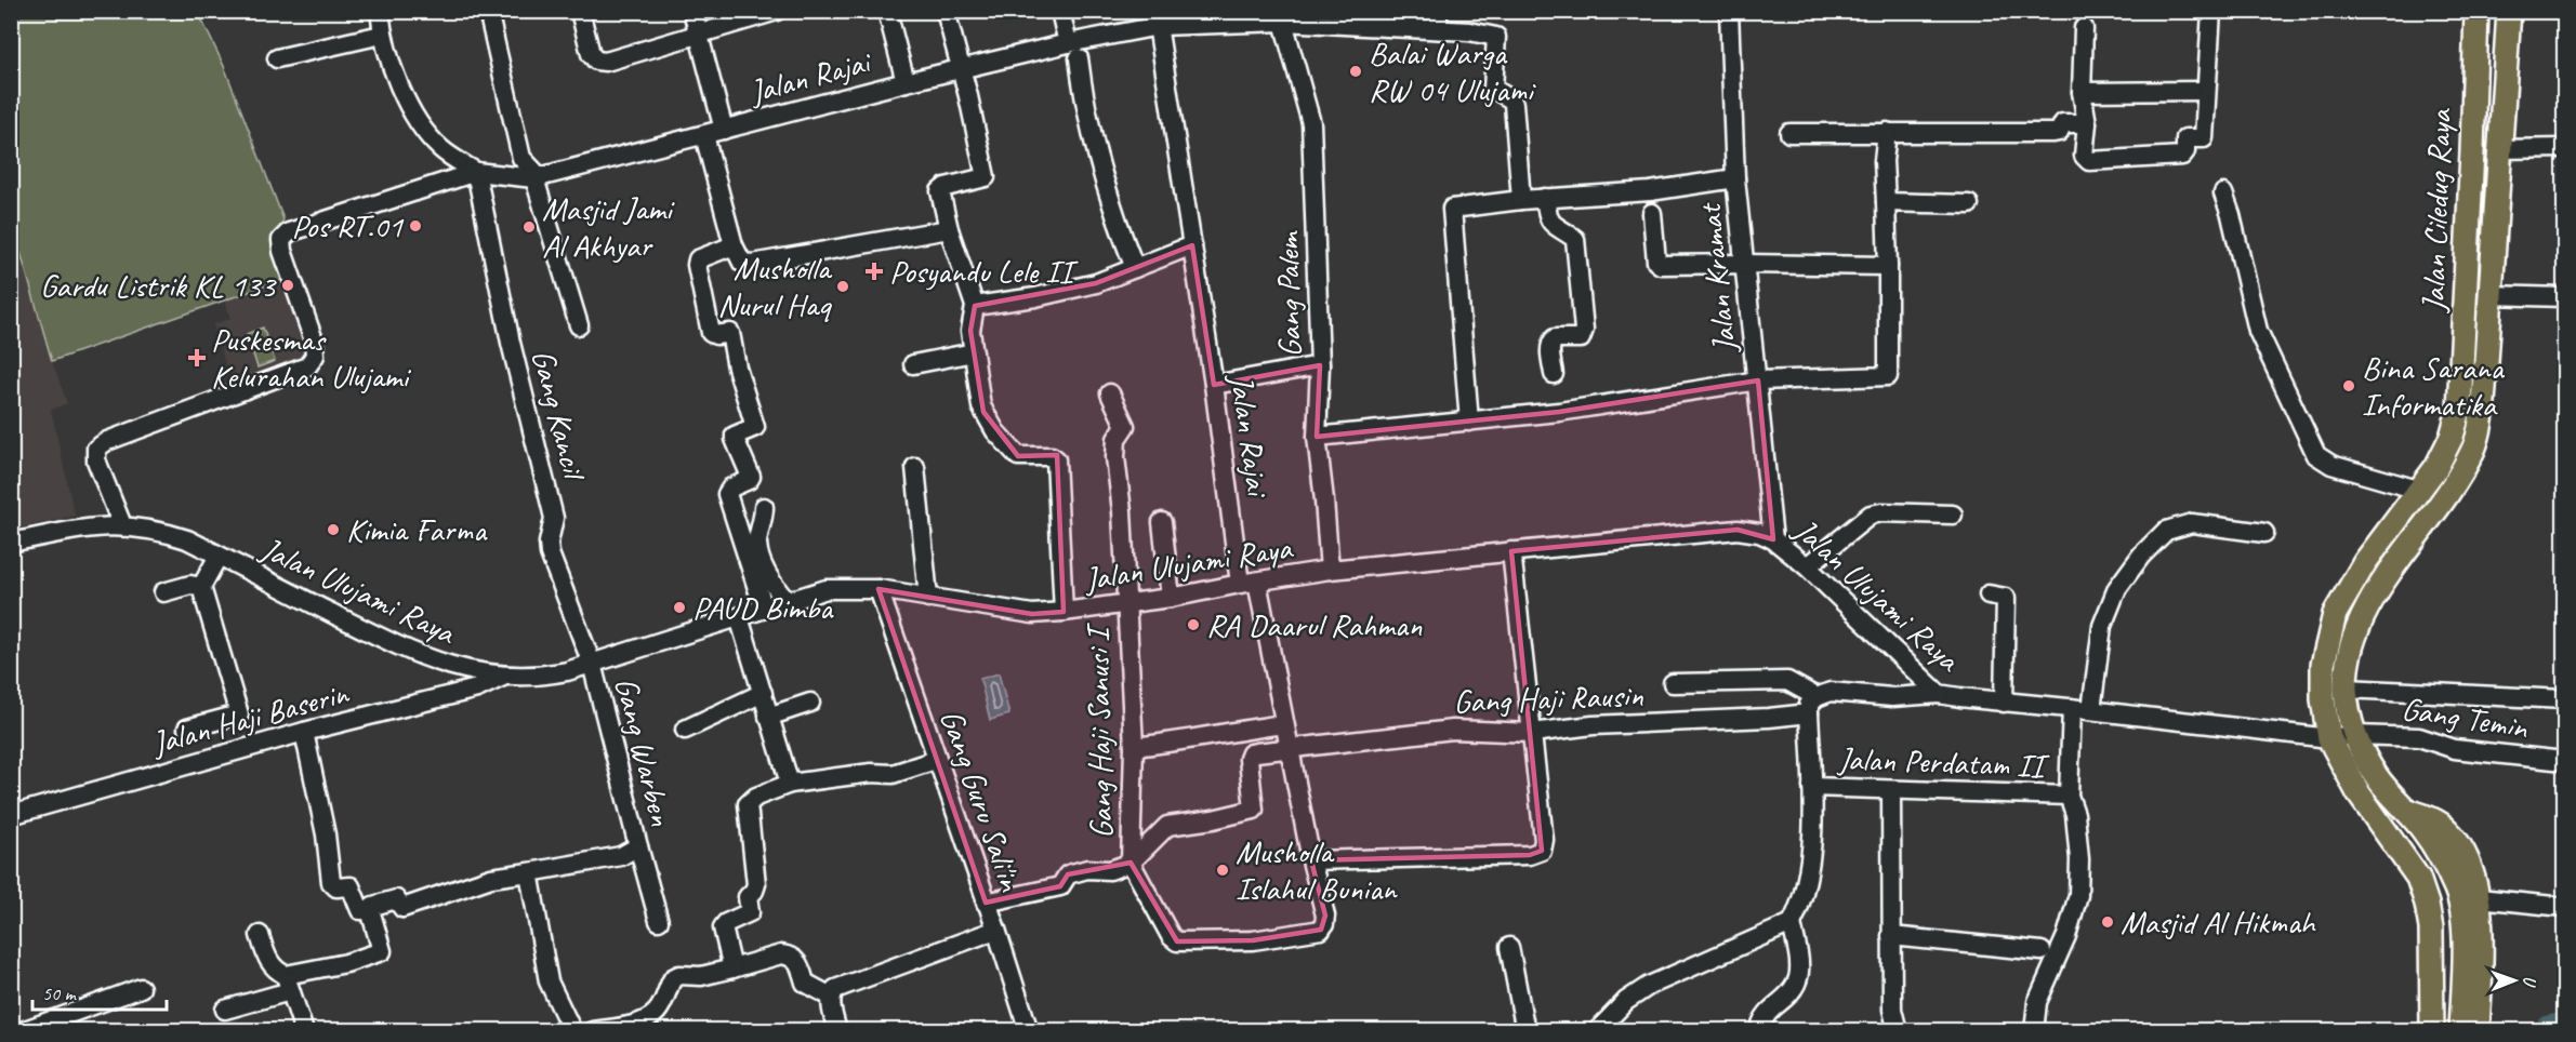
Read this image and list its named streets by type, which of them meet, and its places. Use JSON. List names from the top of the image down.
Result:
{
  "streets": {
    "main road": ["Jalan Ciledug Raya"],
    "street": [
      "Jalan Rajai",
      "Jalan Kramat",
      "Gang Palem",
      "Gang Kancil",
      "Jalan Ulujami Raya",
      "Gang Haji Rausin",
      "Jalan Haji Baserin",
      "Gang Temin",
      "Gang Haji Sanusi I",
      "Gang Warben",
      "Jalan Perdatam II",
      "Gang Guru Sali'in"
    ]
  },
  "crossings": [
    ["Jalan Rajai", "Gang Palem"],
    ["Jalan Rajai", "Gang Kancil"],
    ["Jalan Rajai", "Jalan Ulujami Raya"],
    ["Jalan Rajai", "Gang Haji Rausin"],
    ["Jalan Rajai", "Gang Haji Sanusi I"],
    ["Jalan Ciledug Raya", "Jalan Ulujami Raya"],
    ["Jalan Ciledug Raya", "Gang Temin"],
    ["Jalan Kramat", "Jalan Ulujami Raya"],
    ["Gang Palem", "Jalan Ulujami Raya"],
    ["Gang Kancil", "Jalan Ulujami Raya"],
    ["Gang Kancil", "Gang Warben"],
    ["Jalan Ulujami Raya", "Jalan Haji Baserin"],
    ["Jalan Ulujami Raya", "Gang Temin"],
    ["Jalan Ulujami Raya", "Gang Haji Sanusi I"],
    ["Jalan Ulujami Raya", "Gang Warben"],
    ["Jalan Ulujami Raya", "Jalan Perdatam II"],
    ["Jalan Ulujami Raya", "Gang Guru Sali'in"],
    ["Gang Haji Rausin", "Gang Haji Sanusi I"],
    ["Gang Haji Rausin", "Jalan Perdatam II"],
    ["Gang Haji Sanusi I", "Gang Guru Sali'in"]
  ],
  "places": {
    "other": [
      "Balai Warga RW 04 Ulujami",
      "Pos RT.01",
      "Masjid Jami Al Akhyar",
      "Gardu Listrik KL 133",
      "Musholla Nurul Haq",
      "Bina Sarana Informatika",
      "Kimia Farma",
      "PAUD Bimba",
      "RA Daarul Rahman",
      "Musholla Islahul Bunian",
      "Masjid Al Hikmah"
    ],
    "health": ["Posyandu Lele II", "Puskesmas Kelurahan Ulujami"]
  },
  "scale_bar": "50 m",
  "north": "right"
}
